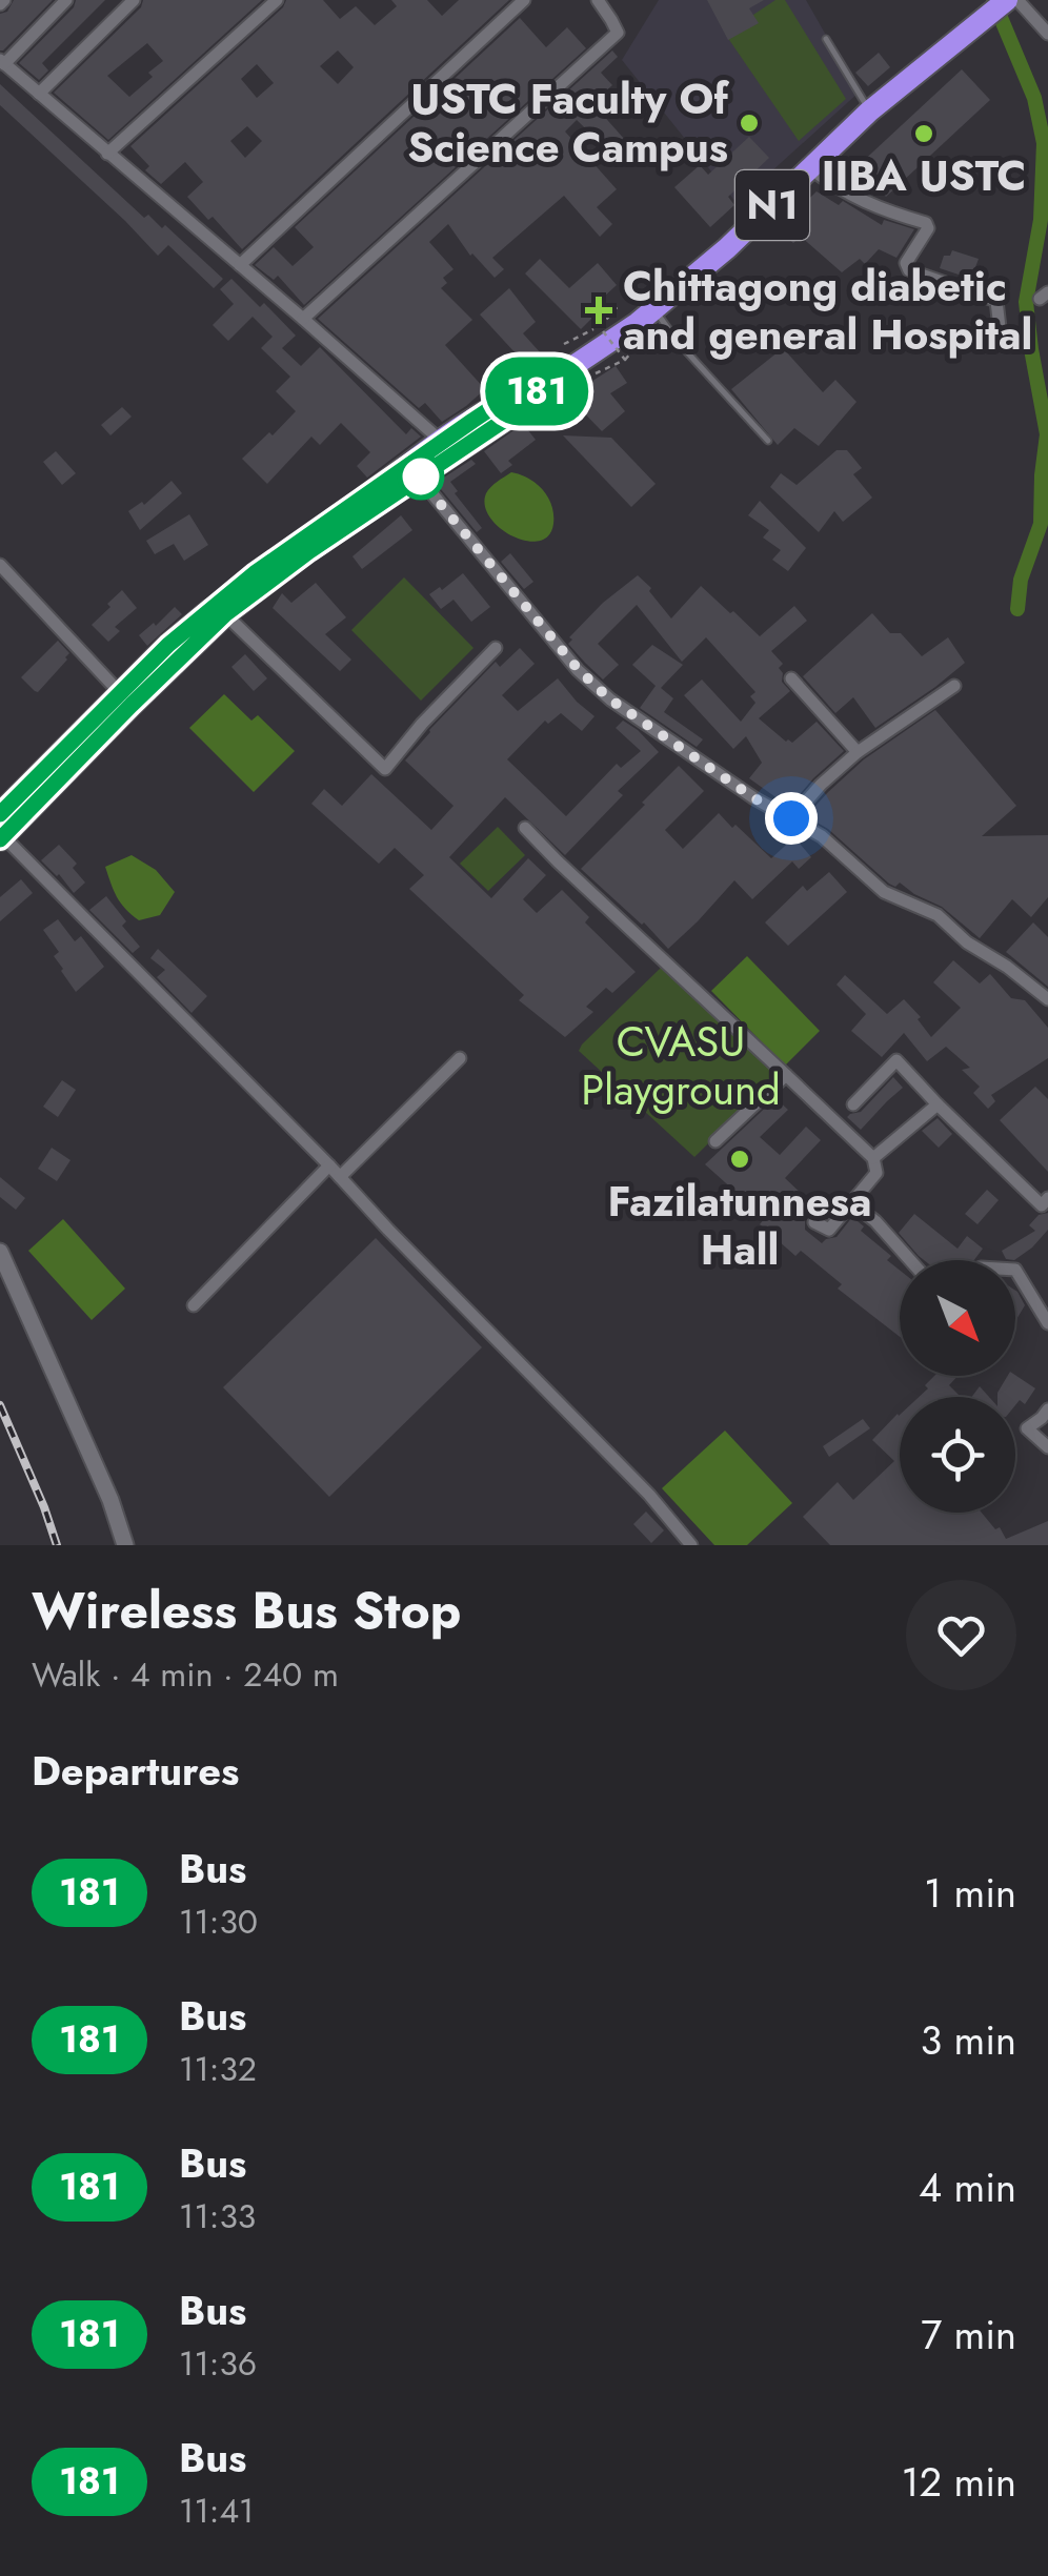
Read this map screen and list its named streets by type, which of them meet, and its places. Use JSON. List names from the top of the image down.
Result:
{
  "streets": {
    "highway": ["N1"]
  },
  "parks": ["CVASU Playground"],
  "places": {
    "other": ["USTC Faculty Of Science Campus", "IIBA USTC", "Fazilatunnesa Hall"],
    "health": ["Chittagong diabetic and general Hospital"]
  },
  "lines": ["bus line 181"],
  "north": "bottom right",
  "page": {
    "on_map": "181",
    "heading": [
      ["Wireless Bus Stop", "Walk · 4 min · 240 m"],
      "Departures"
    ],
    "list": [
      {
        "mark": "181",
        "name": "Bus",
        "note": "11:30",
        "value": "1 min"
      },
      {
        "mark": "181",
        "name": "Bus",
        "note": "11:32",
        "value": "3 min"
      },
      {
        "mark": "181",
        "name": "Bus",
        "note": "11:33",
        "value": "4 min"
      },
      {
        "mark": "181",
        "name": "Bus",
        "note": "11:36",
        "value": "7 min"
      },
      {
        "mark": "181",
        "name": "Bus",
        "note": "11:41",
        "value": "12 min"
      }
    ]
  }
}
